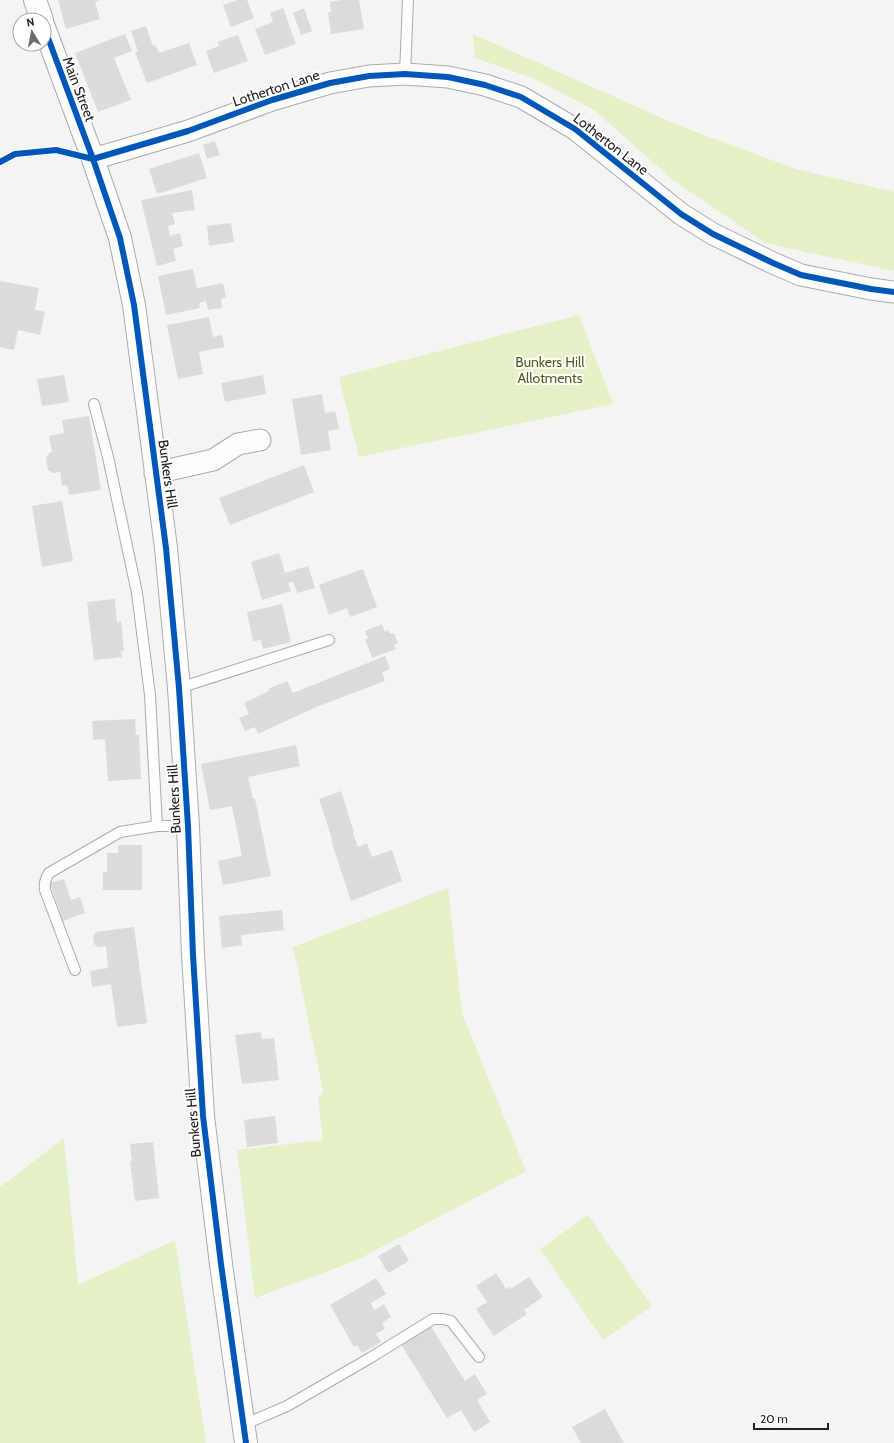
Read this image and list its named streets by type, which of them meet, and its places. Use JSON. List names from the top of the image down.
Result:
{
  "streets": {
    "street": ["Lotherton Lane", "Main Street", "Bunkers Hill"]
  },
  "crossings": [
    ["Lotherton Lane", "Main Street"],
    ["Lotherton Lane", "Bunkers Hill"],
    ["Main Street", "Bunkers Hill"]
  ],
  "parks": ["Bunkers Hill Allotments"],
  "scale_bar": "20 m",
  "north": "top"
}
